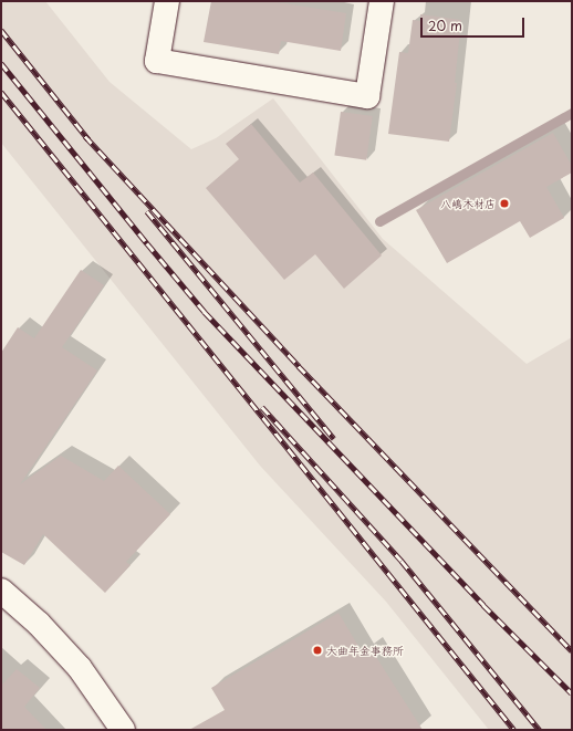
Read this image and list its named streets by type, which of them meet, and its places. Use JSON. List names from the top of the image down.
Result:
{
  "places": ["八嶋木材店", "大曲年金事務所"],
  "scale_bar": "20 m"
}
